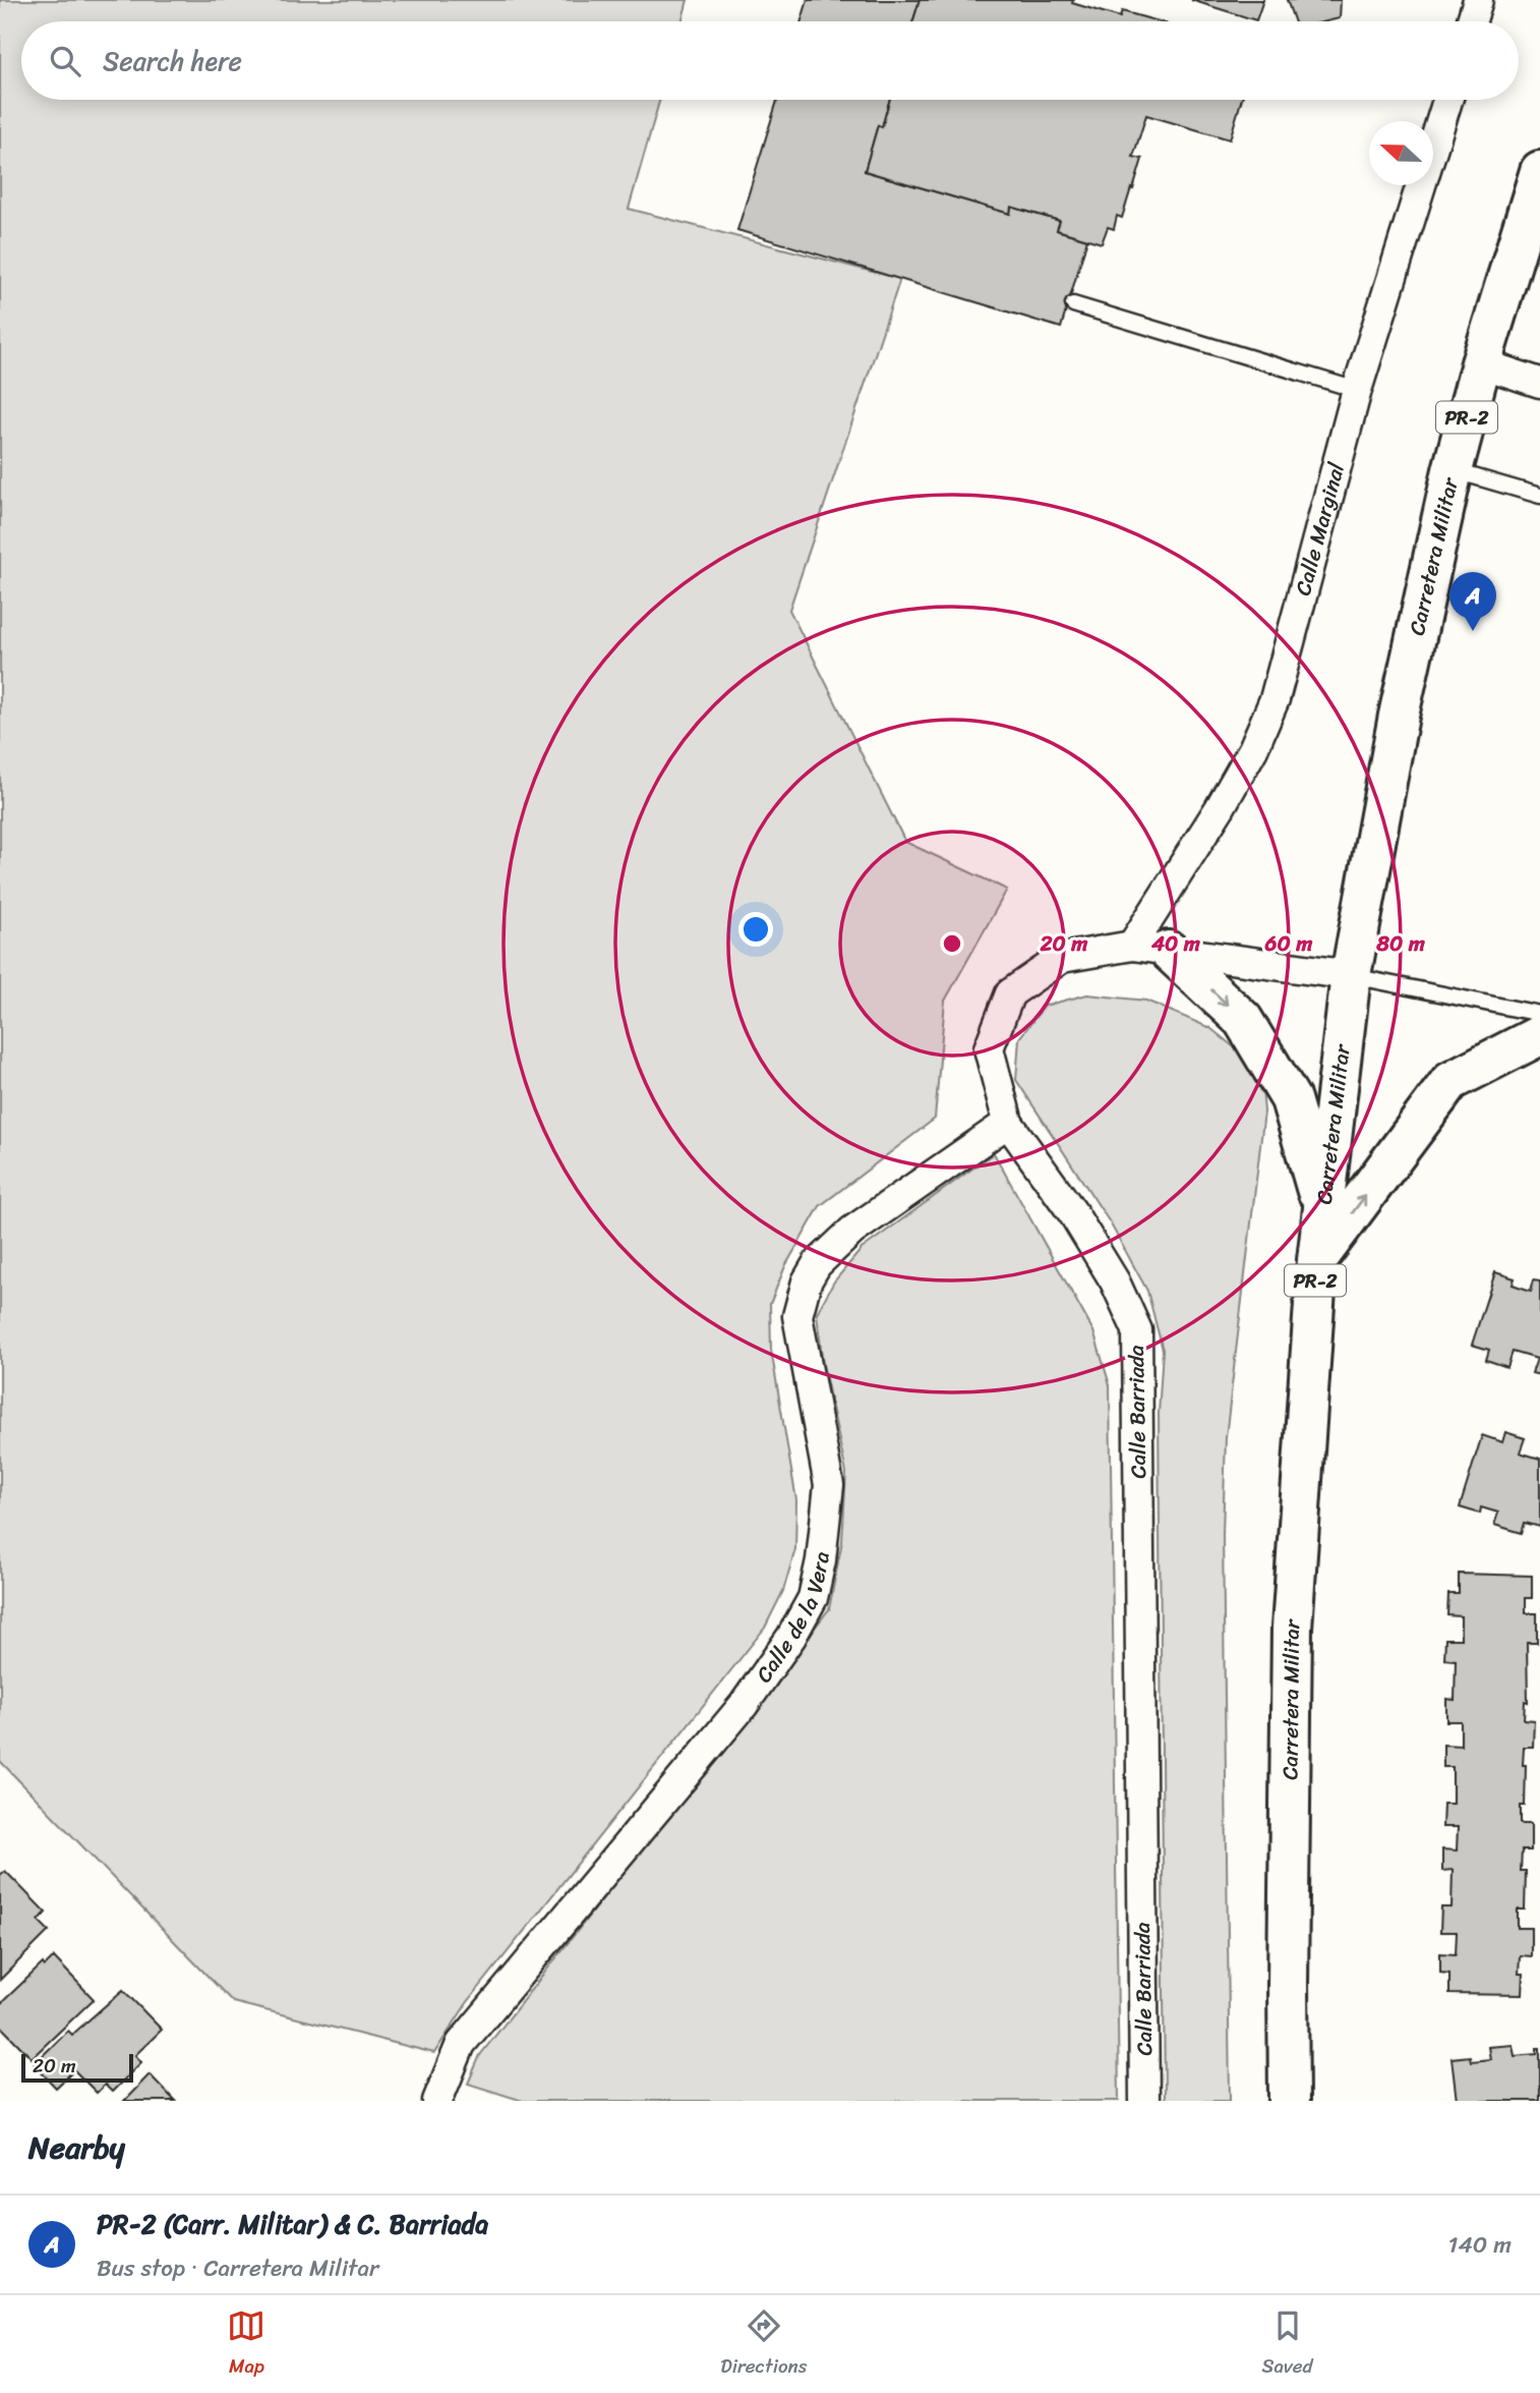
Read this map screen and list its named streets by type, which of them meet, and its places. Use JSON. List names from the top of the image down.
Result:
{
  "streets": {
    "main road": ["PR-2", "Carretera Militar"],
    "street": ["Calle Marginal", "Calle Barriada", "Calle de la Vera"]
  },
  "crossings": [
    ["Calle Marginal", "Calle Barriada"],
    ["Carretera Militar", "Calle Barriada"],
    ["Calle Barriada", "Calle de la Vera"]
  ],
  "scale_bar": "20 m",
  "north": "left",
  "page": {
    "search": "Search here",
    "pins": "A",
    "scale": "20 m",
    "heading": "Nearby",
    "list": [
      {
        "mark": "A",
        "name": "PR-2 (Carr. Militar) & C. Barriada",
        "note": "Bus stop · Carretera Militar",
        "value": "140 m"
      }
    ],
    "nav": ["Map", "Directions", "Saved"]
  },
  "rings": [
    "20 m",
    "40 m",
    "60 m",
    "80 m"
  ]
}
